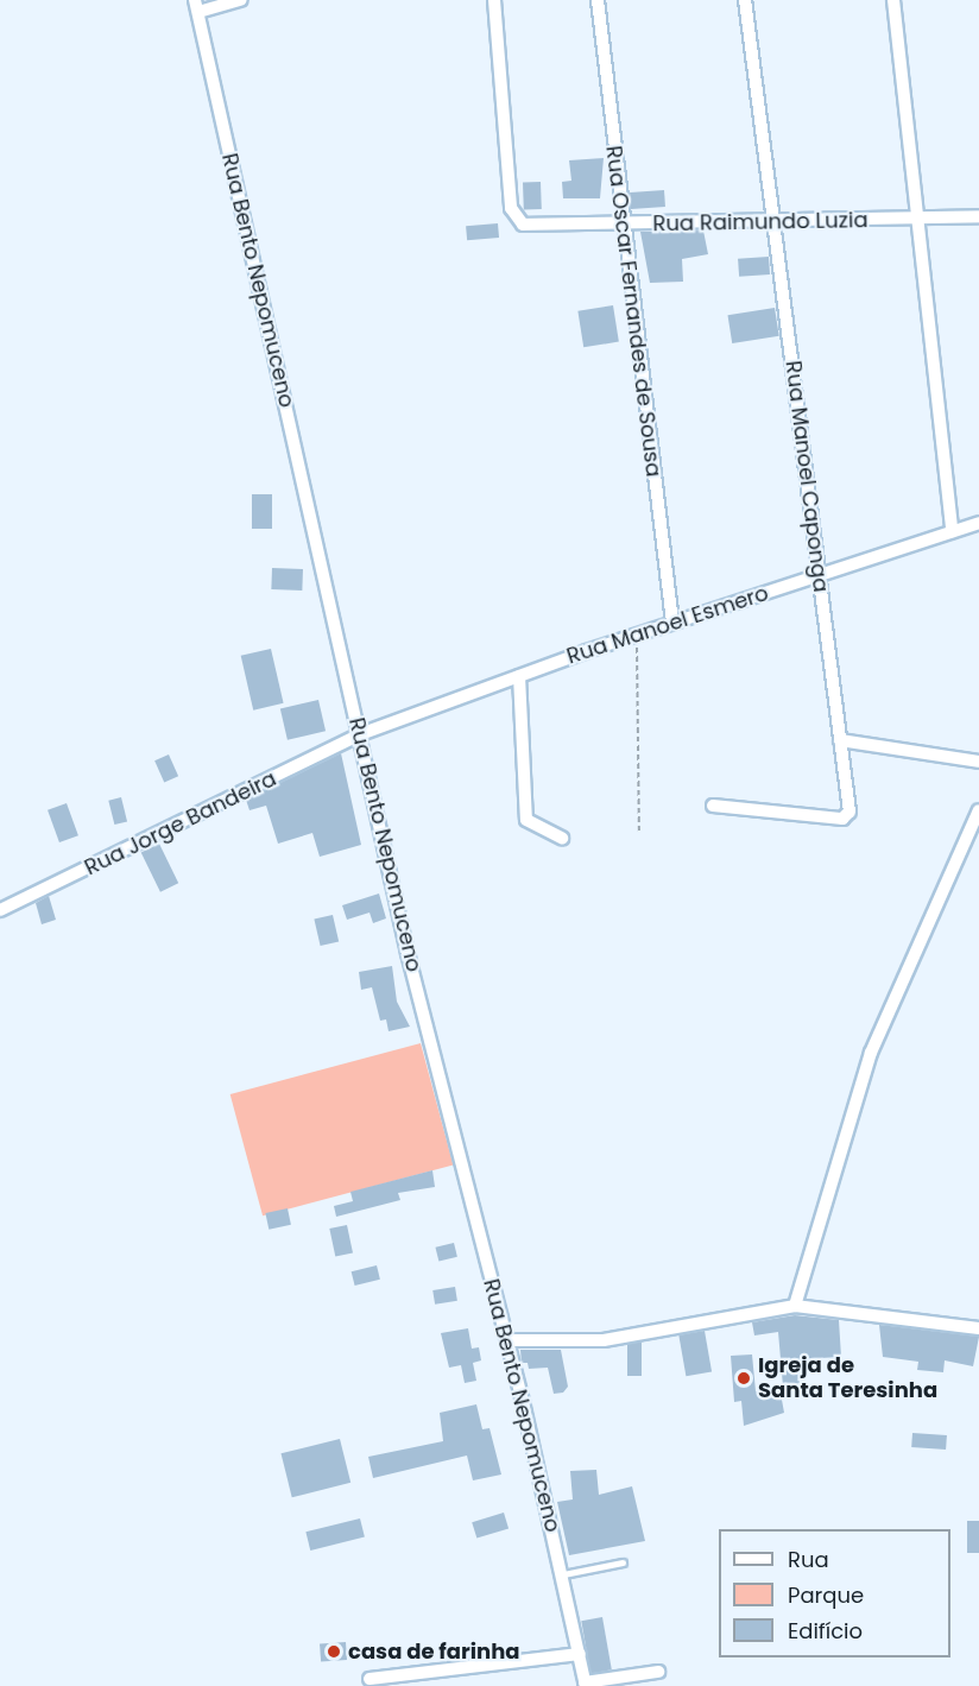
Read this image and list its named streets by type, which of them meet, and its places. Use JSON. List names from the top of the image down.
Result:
{
  "streets": {
    "street": [
      "Rua Raimundo Luzia",
      "Rua Bento Nepomuceno",
      "Rua Oscar Fernandes de Sousa",
      "Rua Manoel Caponga",
      "Rua Manoel Esmero",
      "Rua Jorge Bandeira"
    ]
  },
  "crossings": [
    ["Rua Raimundo Luzia", "Rua Oscar Fernandes de Sousa"],
    ["Rua Raimundo Luzia", "Rua Manoel Caponga"],
    ["Rua Bento Nepomuceno", "Rua Manoel Esmero"],
    ["Rua Bento Nepomuceno", "Rua Jorge Bandeira"],
    ["Rua Oscar Fernandes de Sousa", "Rua Manoel Esmero"],
    ["Rua Manoel Caponga", "Rua Manoel Esmero"],
    ["Rua Manoel Esmero", "Rua Jorge Bandeira"]
  ],
  "places": ["Igreja de Santa Teresinha", "casa de farinha"],
  "legend": ["Rua", "Parque", "Edifício"]
}
